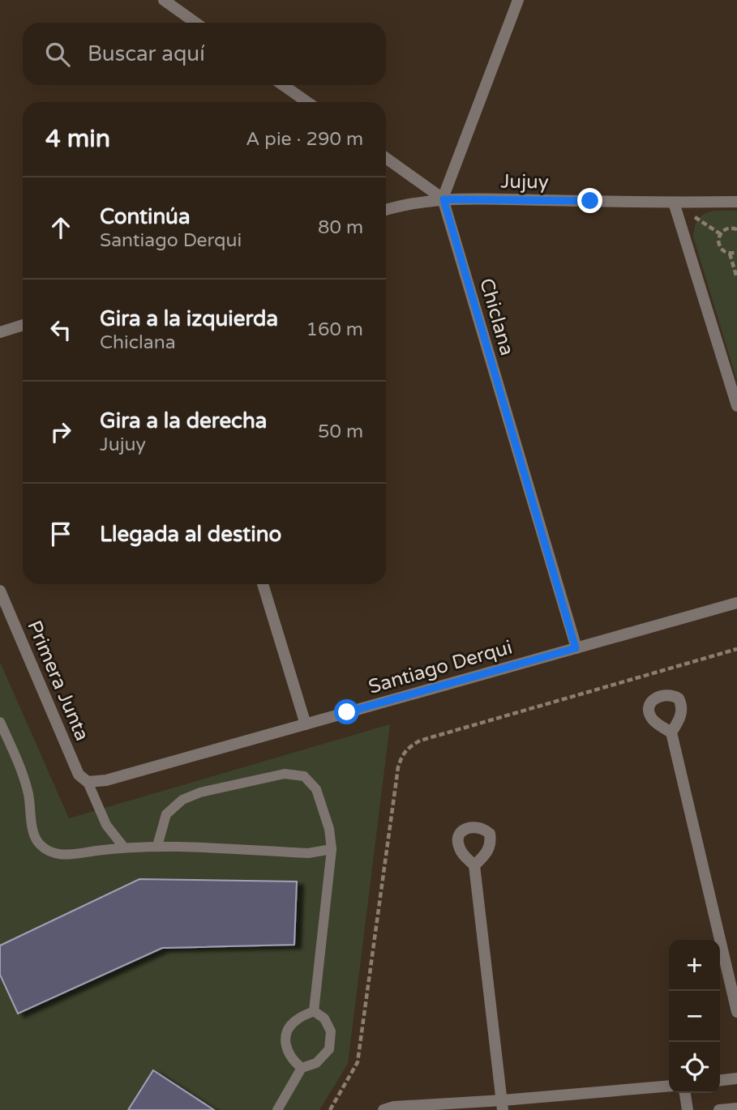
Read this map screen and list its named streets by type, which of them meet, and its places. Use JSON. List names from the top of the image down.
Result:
{
  "streets": {
    "street": [
      "Jujuy",
      "Chiclana",
      "Santiago Derqui",
      "Primera Junta"
    ]
  },
  "crossings": [
    ["Jujuy", "Chiclana"],
    ["Chiclana", "Santiago Derqui"],
    ["Santiago Derqui", "Primera Junta"]
  ],
  "page": {
    "search": "Buscar aquí",
    "heading": ["4 min", "A pie · 290 m"],
    "list": [
      ["Continúa", "Santiago Derqui", "80 m"],
      ["Gira a la izquierda", "Chiclana", "160 m"],
      ["Gira a la derecha", "Jujuy", "50 m"],
      "Llegada al destino"
    ],
    "map_buttons": ["+", "−"]
  }
}
